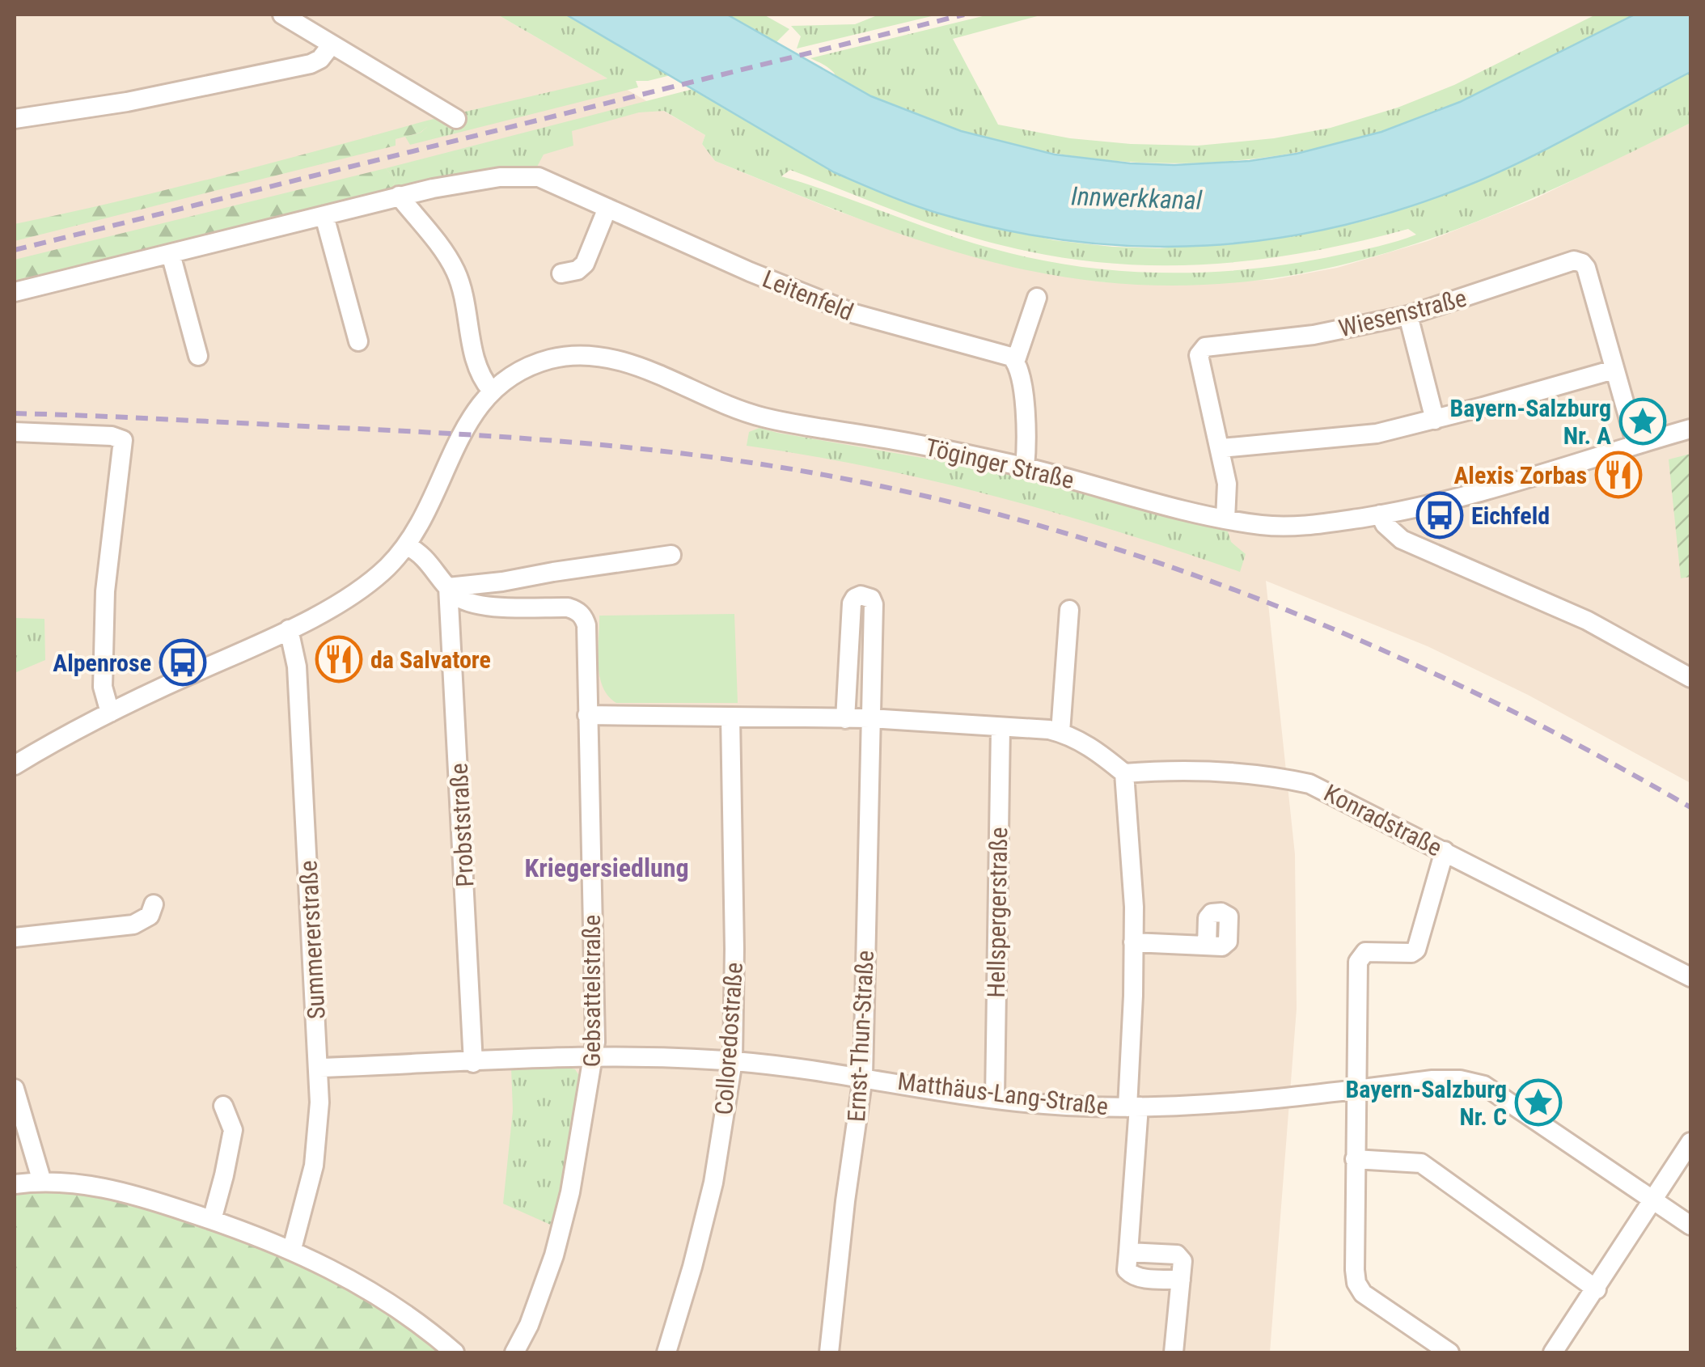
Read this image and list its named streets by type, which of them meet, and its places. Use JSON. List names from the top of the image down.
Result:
{
  "streets": {
    "street": [
      "Leitenfeld",
      "Wiesenstraße",
      "Töginger Straße",
      "Konradstraße",
      "Probststraße",
      "Hellspergerstraße",
      "Summererstraße",
      "Gebsattelstraße",
      "Ernst-Thun-Straße",
      "Colloredostraße",
      "Matthäus-Lang-Straße"
    ]
  },
  "crossings": [
    ["Wiesenstraße", "Töginger Straße"],
    ["Töginger Straße", "Summererstraße"],
    ["Probststraße", "Gebsattelstraße"],
    ["Probststraße", "Matthäus-Lang-Straße"],
    ["Hellspergerstraße", "Matthäus-Lang-Straße"],
    ["Summererstraße", "Matthäus-Lang-Straße"],
    ["Gebsattelstraße", "Matthäus-Lang-Straße"],
    ["Ernst-Thun-Straße", "Matthäus-Lang-Straße"],
    ["Colloredostraße", "Matthäus-Lang-Straße"]
  ],
  "districts": ["Kriegersiedlung"],
  "water": ["Innwerkkanal"],
  "places": {
    "place": ["Bayern-Salzburg Nr. A", "Bayern-Salzburg Nr. C"],
    "restaurant": ["Alexis Zorbas", "da Salvatore"],
    "bus stop": ["Eichfeld", "Alpenrose"]
  }
}
